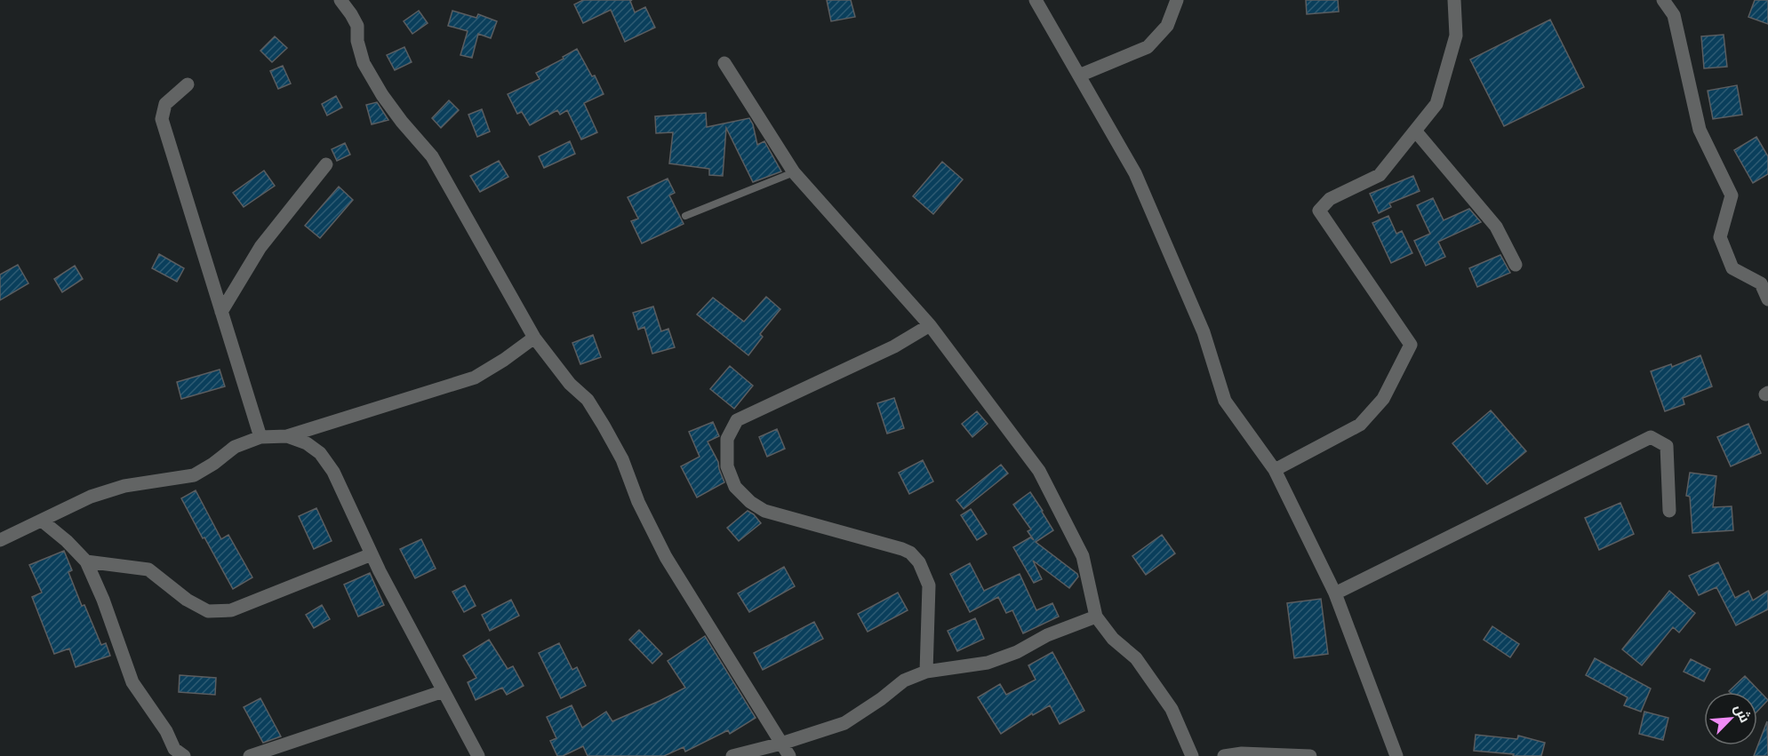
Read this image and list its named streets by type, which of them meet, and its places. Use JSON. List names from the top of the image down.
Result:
{
  "north": "top right"
}
